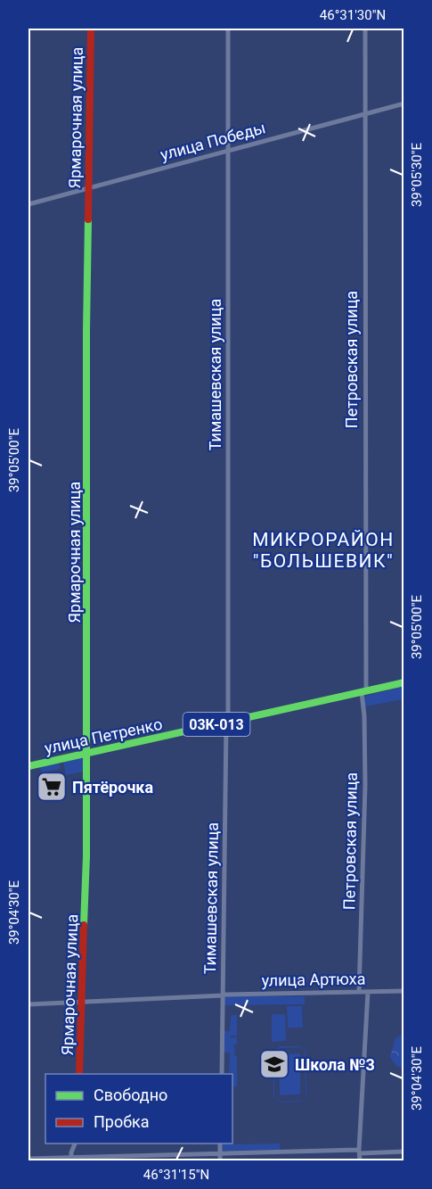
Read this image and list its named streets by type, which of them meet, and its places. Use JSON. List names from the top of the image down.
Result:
{
  "streets": {
    "street": [
      "Ярмарочная улица",
      "улица Победы",
      "Петровская улица",
      "Тимашевская улица",
      "03К-013",
      "улица Петренко",
      "улица Артюха"
    ]
  },
  "crossings": [
    ["Ярмарочная улица", "улица Победы"],
    ["Ярмарочная улица", "улица Петренко"],
    ["Ярмарочная улица", "улица Артюха"],
    ["улица Победы", "Петровская улица"],
    ["улица Победы", "Тимашевская улица"],
    ["Петровская улица", "улица Петренко"],
    ["Петровская улица", "улица Артюха"],
    ["Тимашевская улица", "улица Петренко"],
    ["Тимашевская улица", "улица Артюха"]
  ],
  "districts": ["МИКРОРАЙОН \"БОЛЬШЕВИК\""],
  "places": {
    "supermarket": ["Пятёрочка"],
    "school or university": ["Школа №3"]
  },
  "legend": ["Свободно", "Пробка"],
  "coordinates": [
    "46°31'30\"N",
    "39°05'30\"E",
    "39°05'00\"E",
    "39°04'30\"E",
    "46°31'15\"N"
  ]
}
